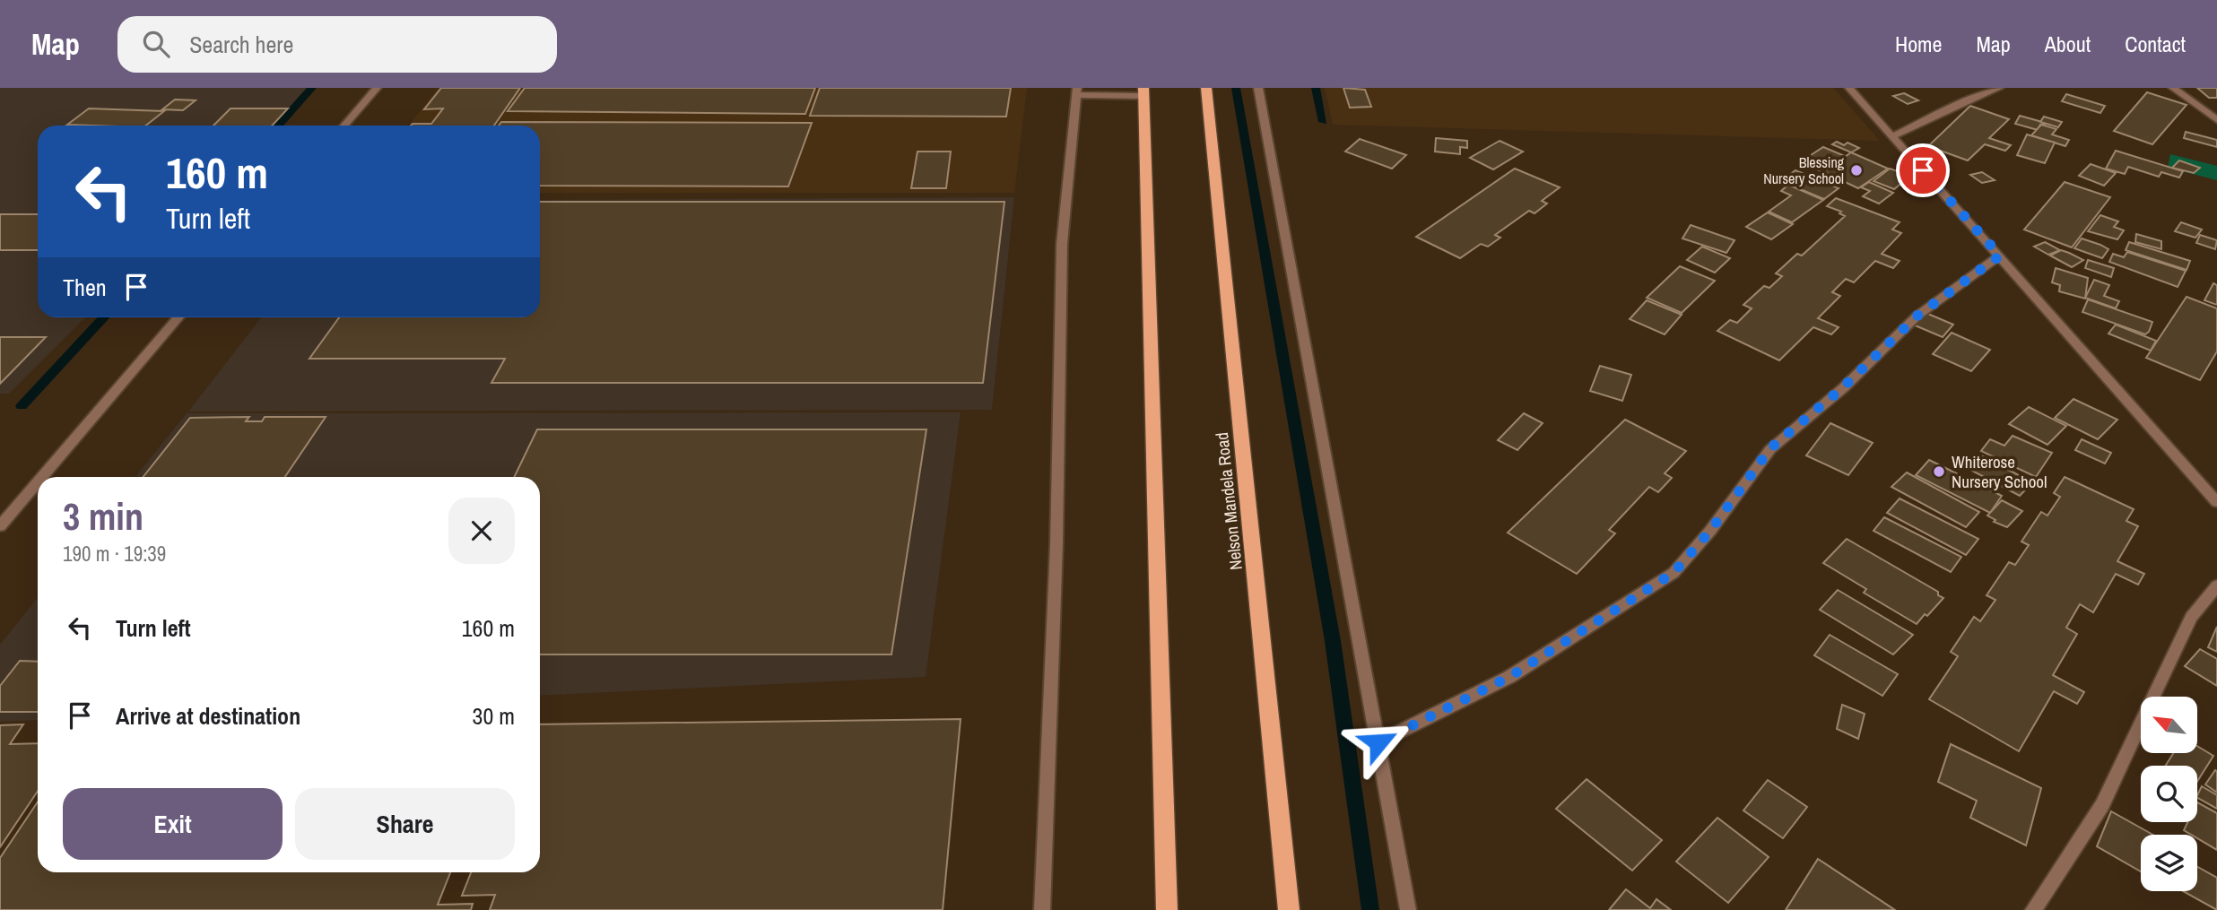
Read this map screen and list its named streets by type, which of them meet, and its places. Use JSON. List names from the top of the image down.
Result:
{
  "streets": {
    "main road": ["Nelson Mandela Road"]
  },
  "places": ["Blessing Nursery School", "Whiterose Nursery School"],
  "north": "top left",
  "page": {
    "header": "Map",
    "search": "Search here",
    "nav": [
      "Home",
      "Map",
      "About",
      "Contact"
    ],
    "turn": ["160 m", "Turn left"],
    "then": "Then",
    "heading": ["3 min", "190 m · 19:39"],
    "list": [
      {
        "name": "Turn left",
        "value": "160 m"
      },
      {
        "name": "Arrive at destination",
        "value": "30 m"
      }
    ],
    "buttons": ["Exit", "Share"]
  }
}
